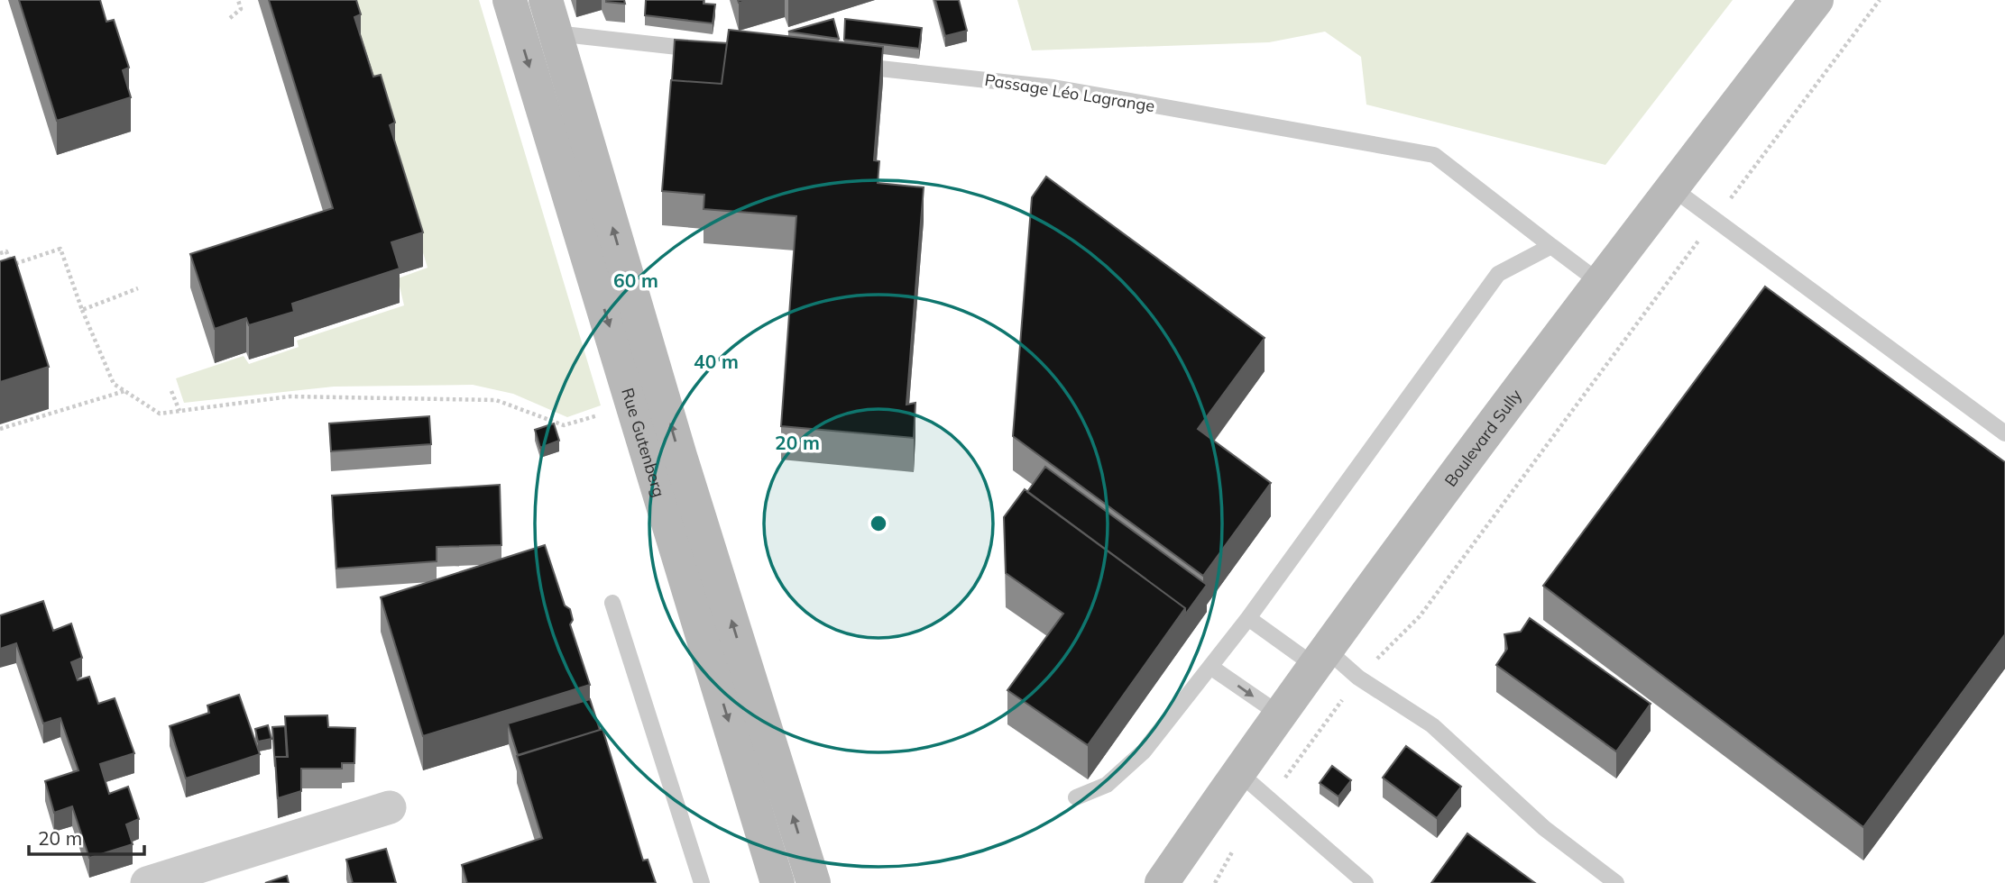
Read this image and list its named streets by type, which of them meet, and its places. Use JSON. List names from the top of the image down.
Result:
{
  "streets": {
    "main road": ["Boulevard Sully", "Rue Gutenberg"],
    "lane": ["Passage Léo Lagrange"]
  },
  "crossings": [
    ["Passage Léo Lagrange", "Boulevard Sully"]
  ],
  "scale_bar": "20 m",
  "rings": ["60 m", "40 m", "20 m"]
}
